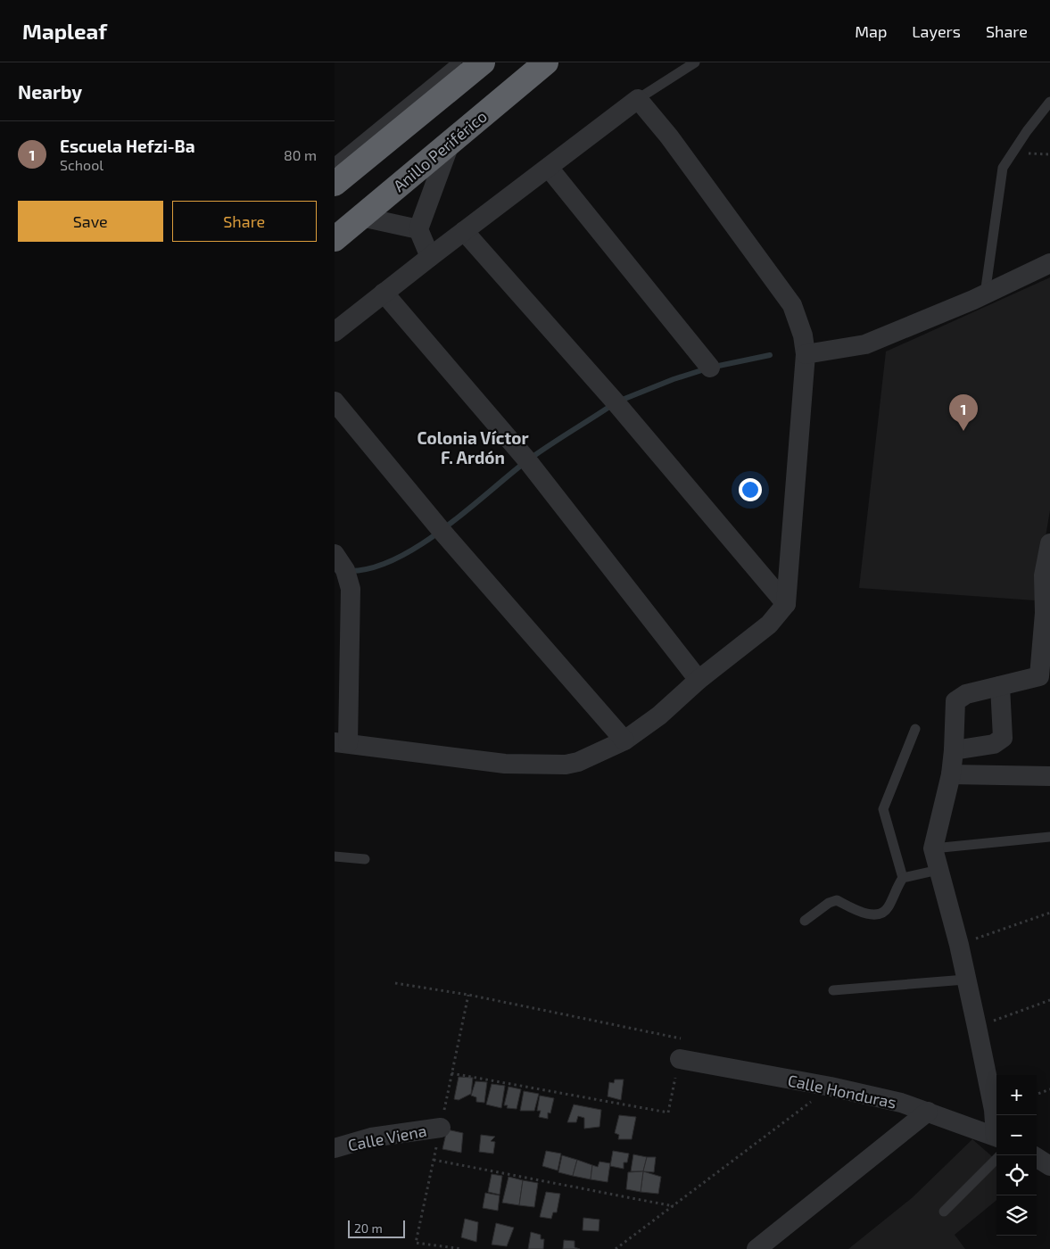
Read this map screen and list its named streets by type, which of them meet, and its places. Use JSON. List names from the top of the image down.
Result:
{
  "streets": {
    "highway": ["Anillo Periférico"],
    "street": ["Calle Honduras", "Calle Viena"]
  },
  "districts": ["Colonia Víctor F. Ardón"],
  "scale_bar": "20 m",
  "page": {
    "header": "Mapleaf",
    "nav": ["Map", "Layers", "Share"],
    "heading": "Nearby",
    "list": [
      {
        "mark": "1",
        "name": "Escuela Hefzi-Ba",
        "note": "School",
        "value": "80 m"
      }
    ],
    "buttons": ["Save", "Share"],
    "pins": "1",
    "map_buttons": ["+", "−"],
    "scale": "20 m"
  }
}
